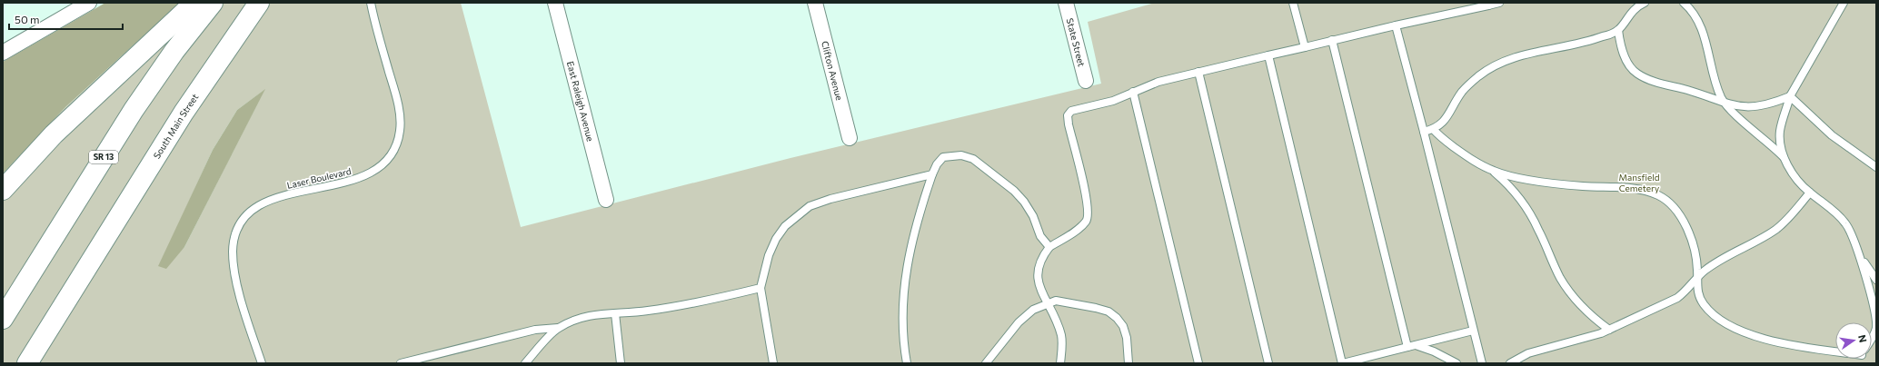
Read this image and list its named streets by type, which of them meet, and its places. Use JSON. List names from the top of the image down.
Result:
{
  "streets": {
    "highway": ["South Main Street", "SR 13"],
    "street": ["State Street", "Clifton Avenue", "East Raleigh Avenue"],
    "lane": ["Laser Boulevard"]
  },
  "parks": ["Mansfield Cemetery"],
  "scale_bar": "50 m",
  "north": "right"
}
